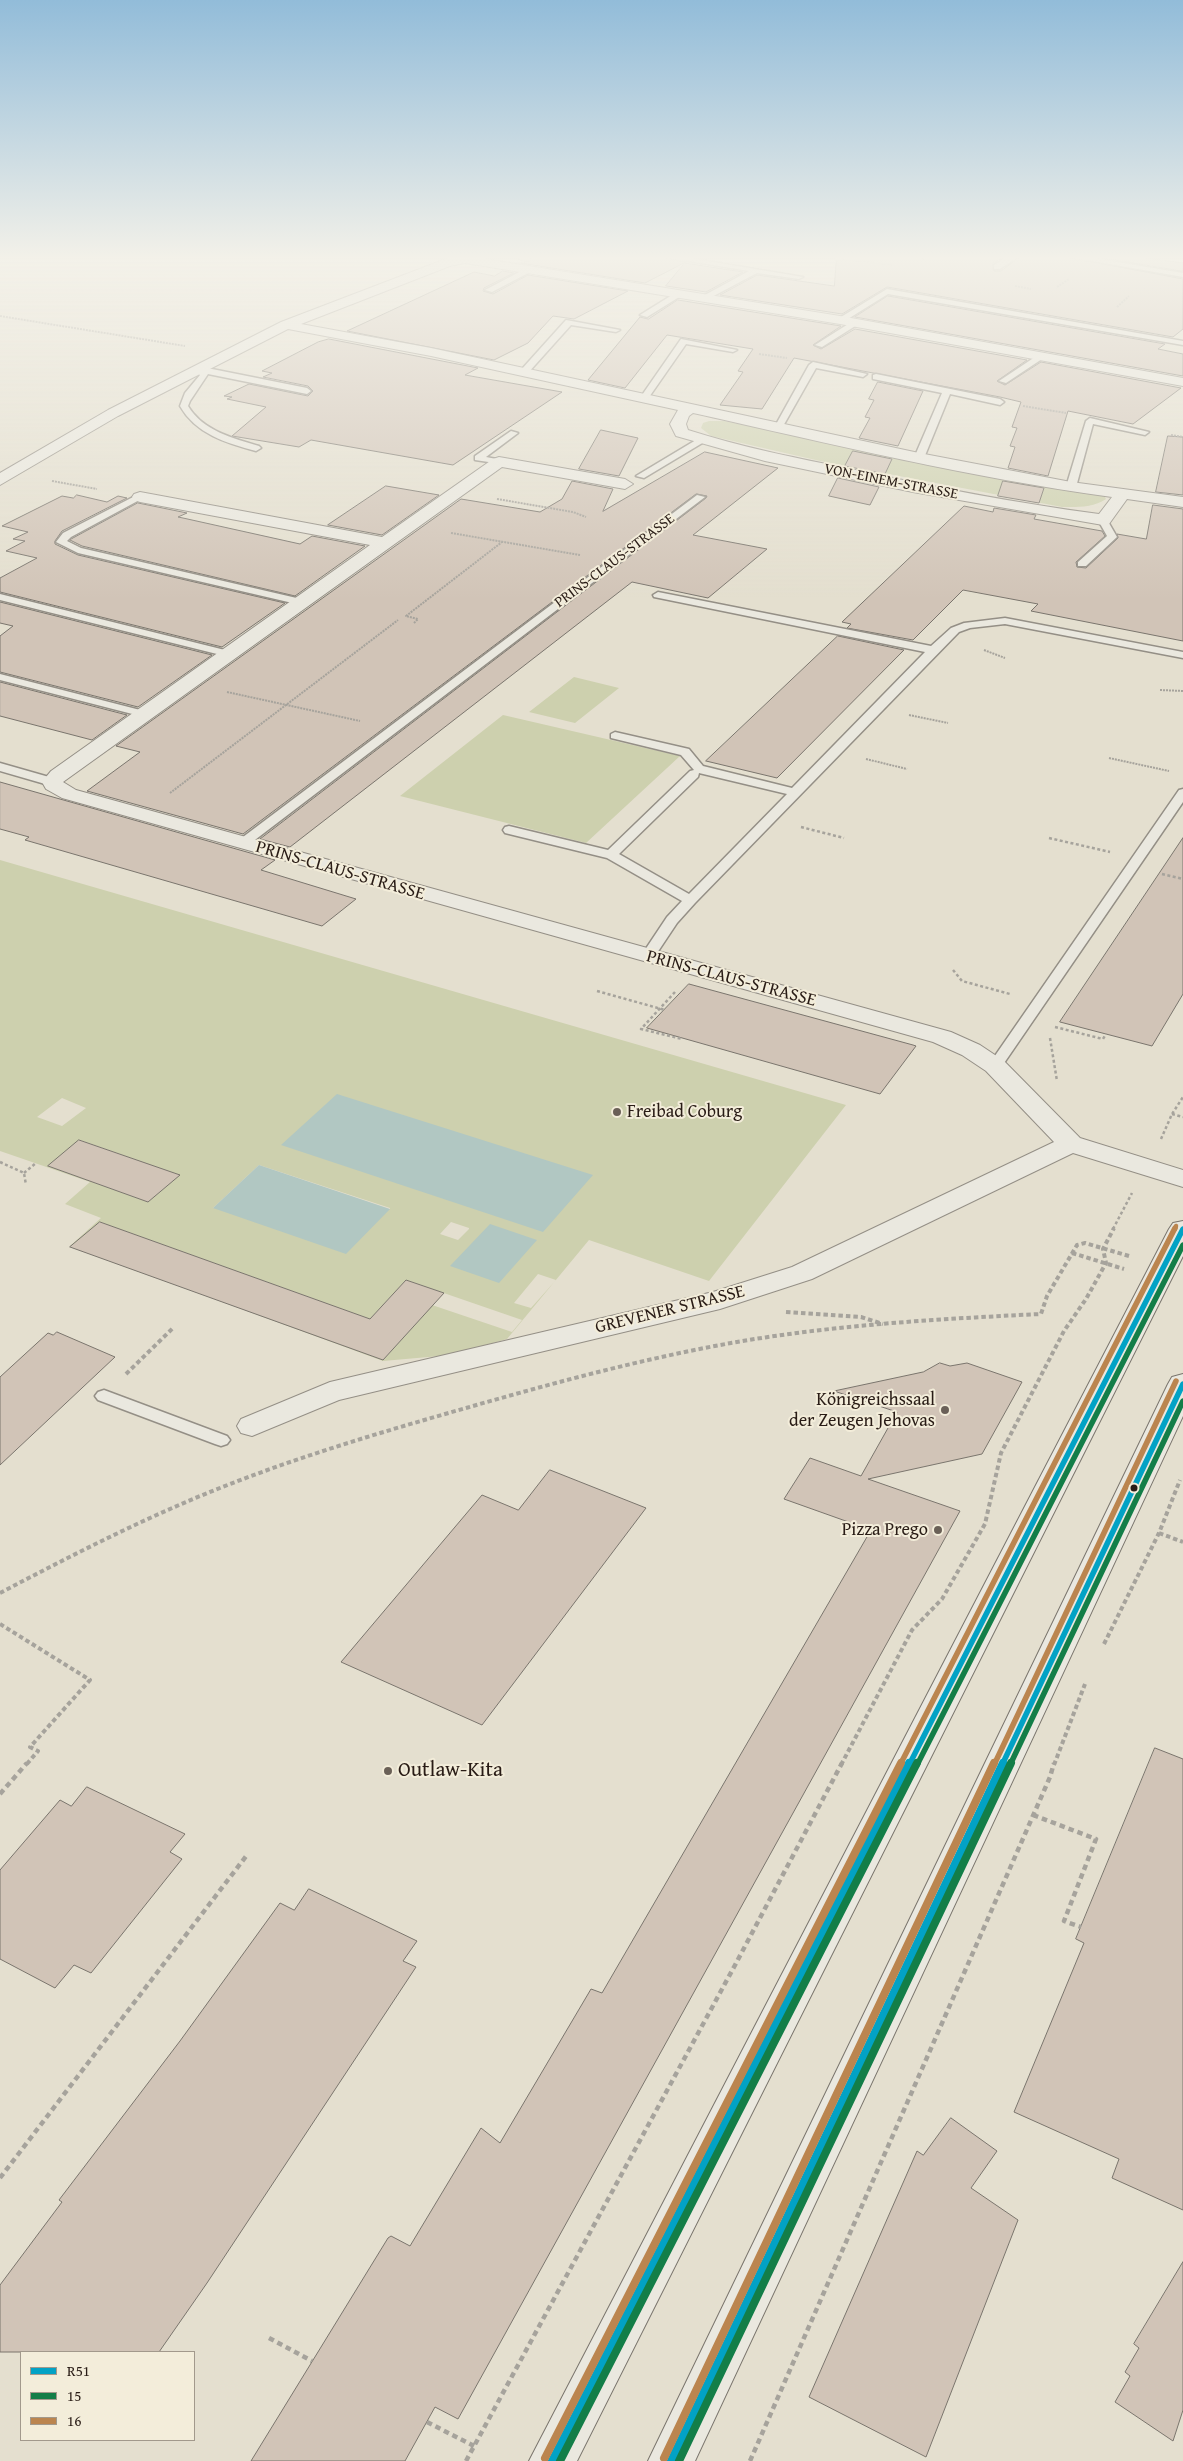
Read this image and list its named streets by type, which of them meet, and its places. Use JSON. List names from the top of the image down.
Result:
{
  "streets": {
    "street": ["VON-EINEM-STRASSE", "PRINS-CLAUS-STRASSE", "GREVENER STRASSE"]
  },
  "crossings": [
    ["PRINS-CLAUS-STRASSE", "GREVENER STRASSE"]
  ],
  "places": [
    "Freibad Coburg",
    "Königreichssaal der Zeugen Jehovas",
    "Pizza Prego",
    "Outlaw-Kita"
  ],
  "lines": ["transit line 16", "transit line R51", "transit line 15"],
  "legend": ["R51", "15", "16"]
}
